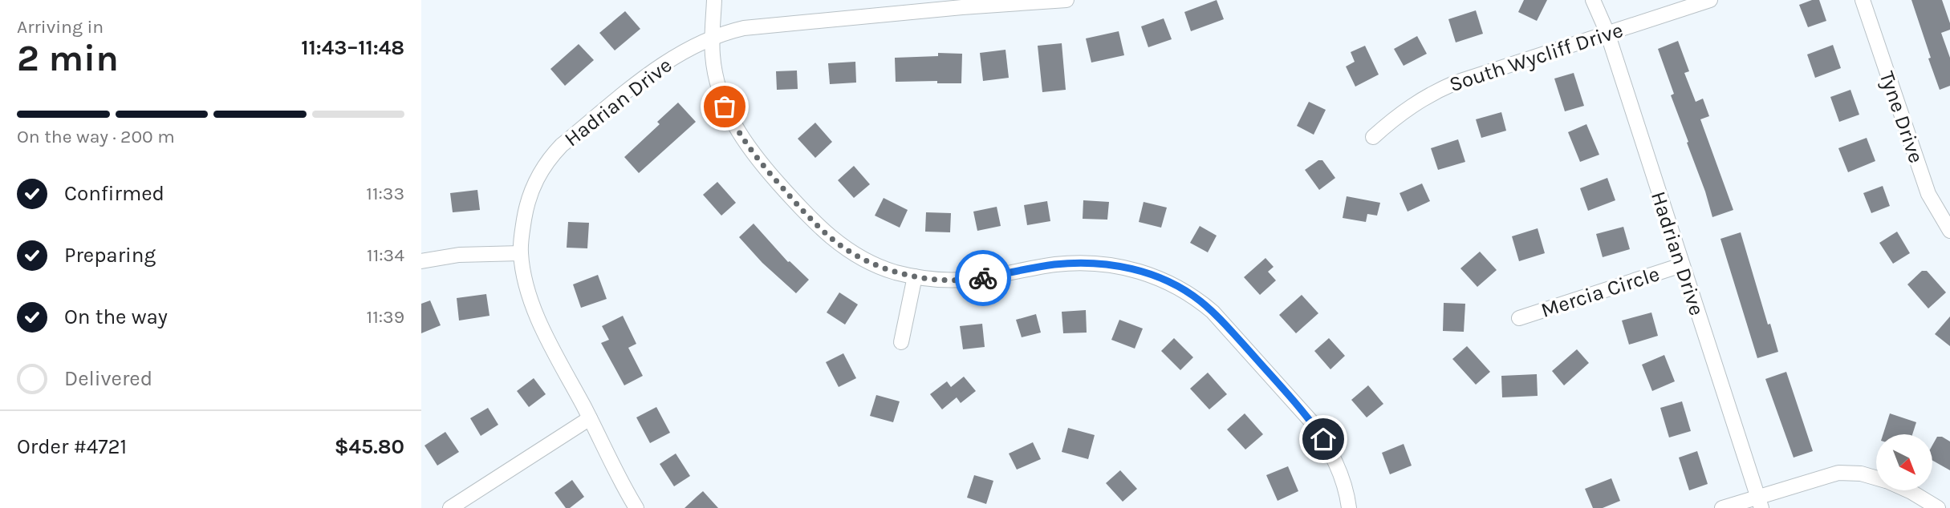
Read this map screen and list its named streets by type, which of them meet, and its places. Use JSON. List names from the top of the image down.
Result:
{
  "streets": {
    "street": [
      "South Wycliff Drive",
      "Hadrian Drive",
      "Tyne Drive",
      "Mercia Circle"
    ]
  },
  "crossings": [
    ["South Wycliff Drive", "Hadrian Drive"],
    ["Hadrian Drive", "Mercia Circle"]
  ],
  "north": "bottom right",
  "page": {
    "heading": ["2 min", "Arriving in", "11:43–11:48"],
    "panel": ["Order #4721", "$45.80"],
    "bar": "On the way · 200 m",
    "list": [
      ["Confirmed", "11:33"],
      ["Preparing", "11:34"],
      ["On the way", "11:39"],
      "Delivered"
    ]
  }
}
